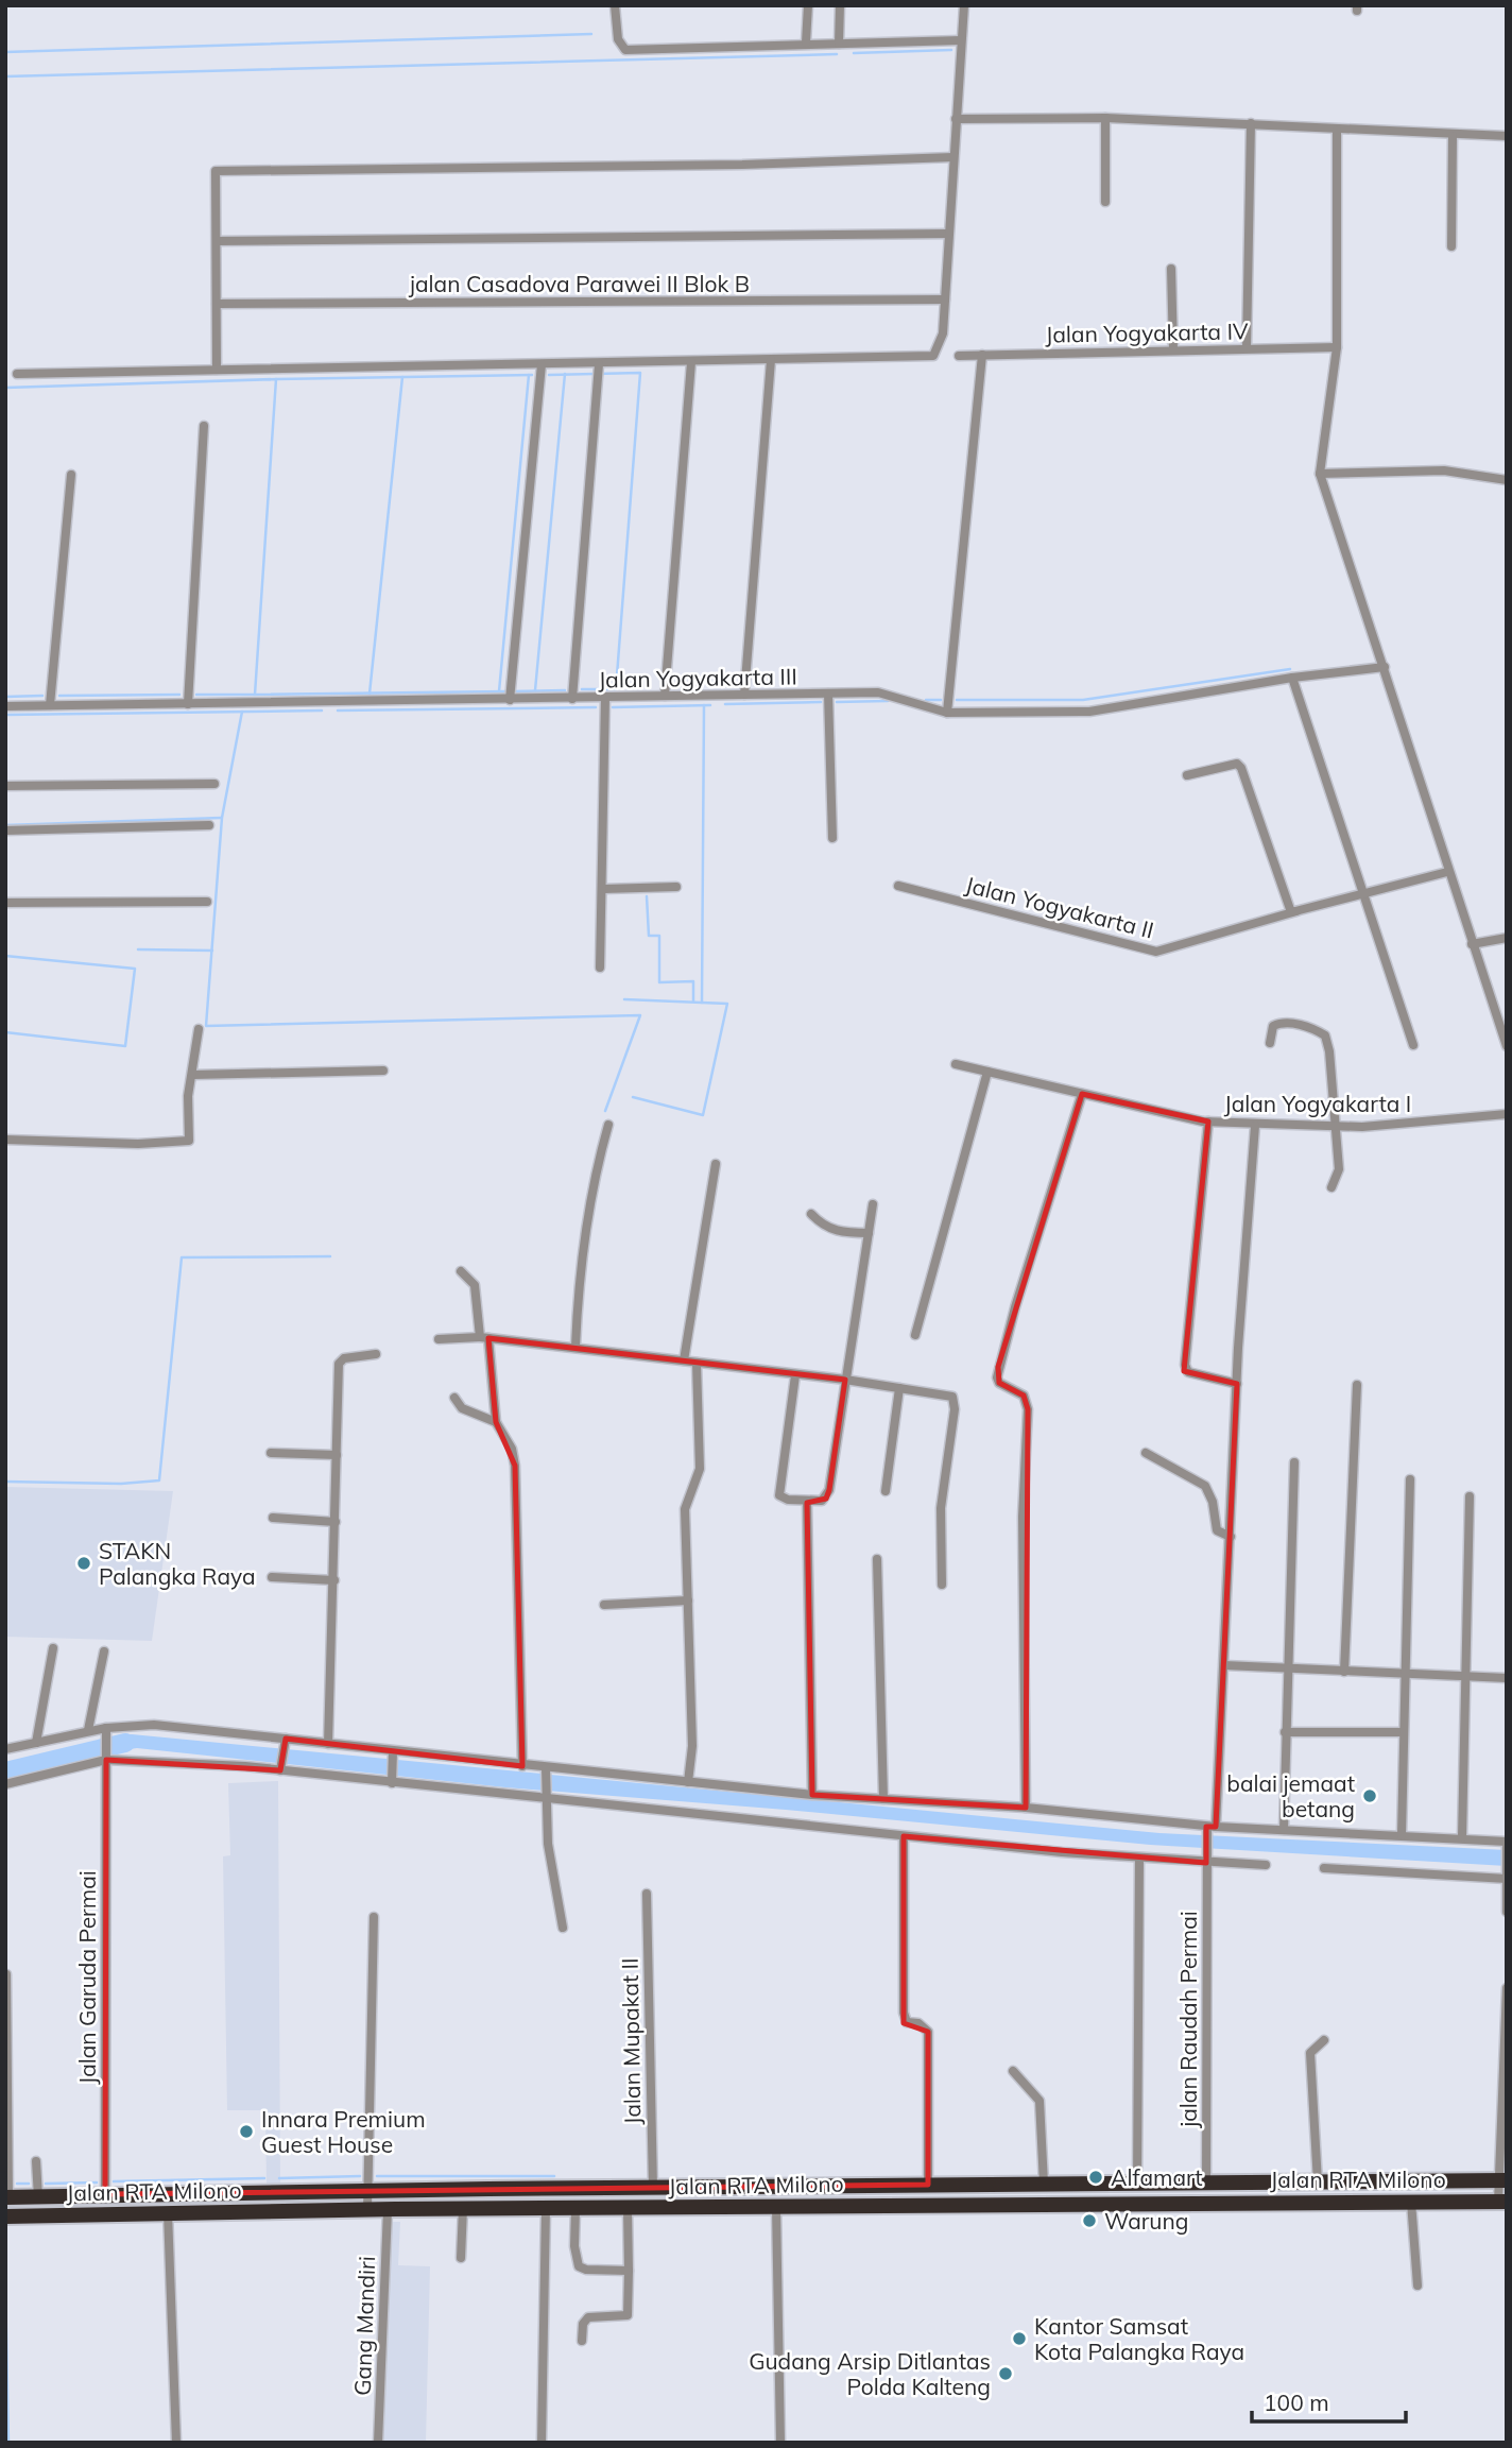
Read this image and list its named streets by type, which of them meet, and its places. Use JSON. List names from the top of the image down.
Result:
{
  "streets": {
    "highway": ["Jalan RTA Milono"],
    "street": [
      "jalan Casadova Parawei II Blok B",
      "Jalan Yogyakarta IV",
      "Jalan Yogyakarta III",
      "Jalan Yogyakarta II",
      "Jalan Yogyakarta I",
      "Jalan Garuda Permai",
      "jalan Raudah Permai",
      "Jalan Mupakat II",
      "Gang Mandiri"
    ]
  },
  "crossings": [
    ["Jalan Yogyakarta I", "jalan Raudah Permai"],
    ["Jalan Garuda Permai", "Jalan RTA Milono"],
    ["jalan Raudah Permai", "Jalan RTA Milono"],
    ["Jalan Mupakat II", "Jalan RTA Milono"],
    ["Jalan RTA Milono", "Gang Mandiri"]
  ],
  "places": [
    "STAKN Palangka Raya",
    "balai jemaat betang",
    "Innara Premium Guest House",
    "Alfamart",
    "Warung",
    "Kantor Samsat Kota Palangka Raya",
    "Gudang Arsip Ditlantas Polda Kalteng"
  ],
  "scale_bar": "100 m"
}
